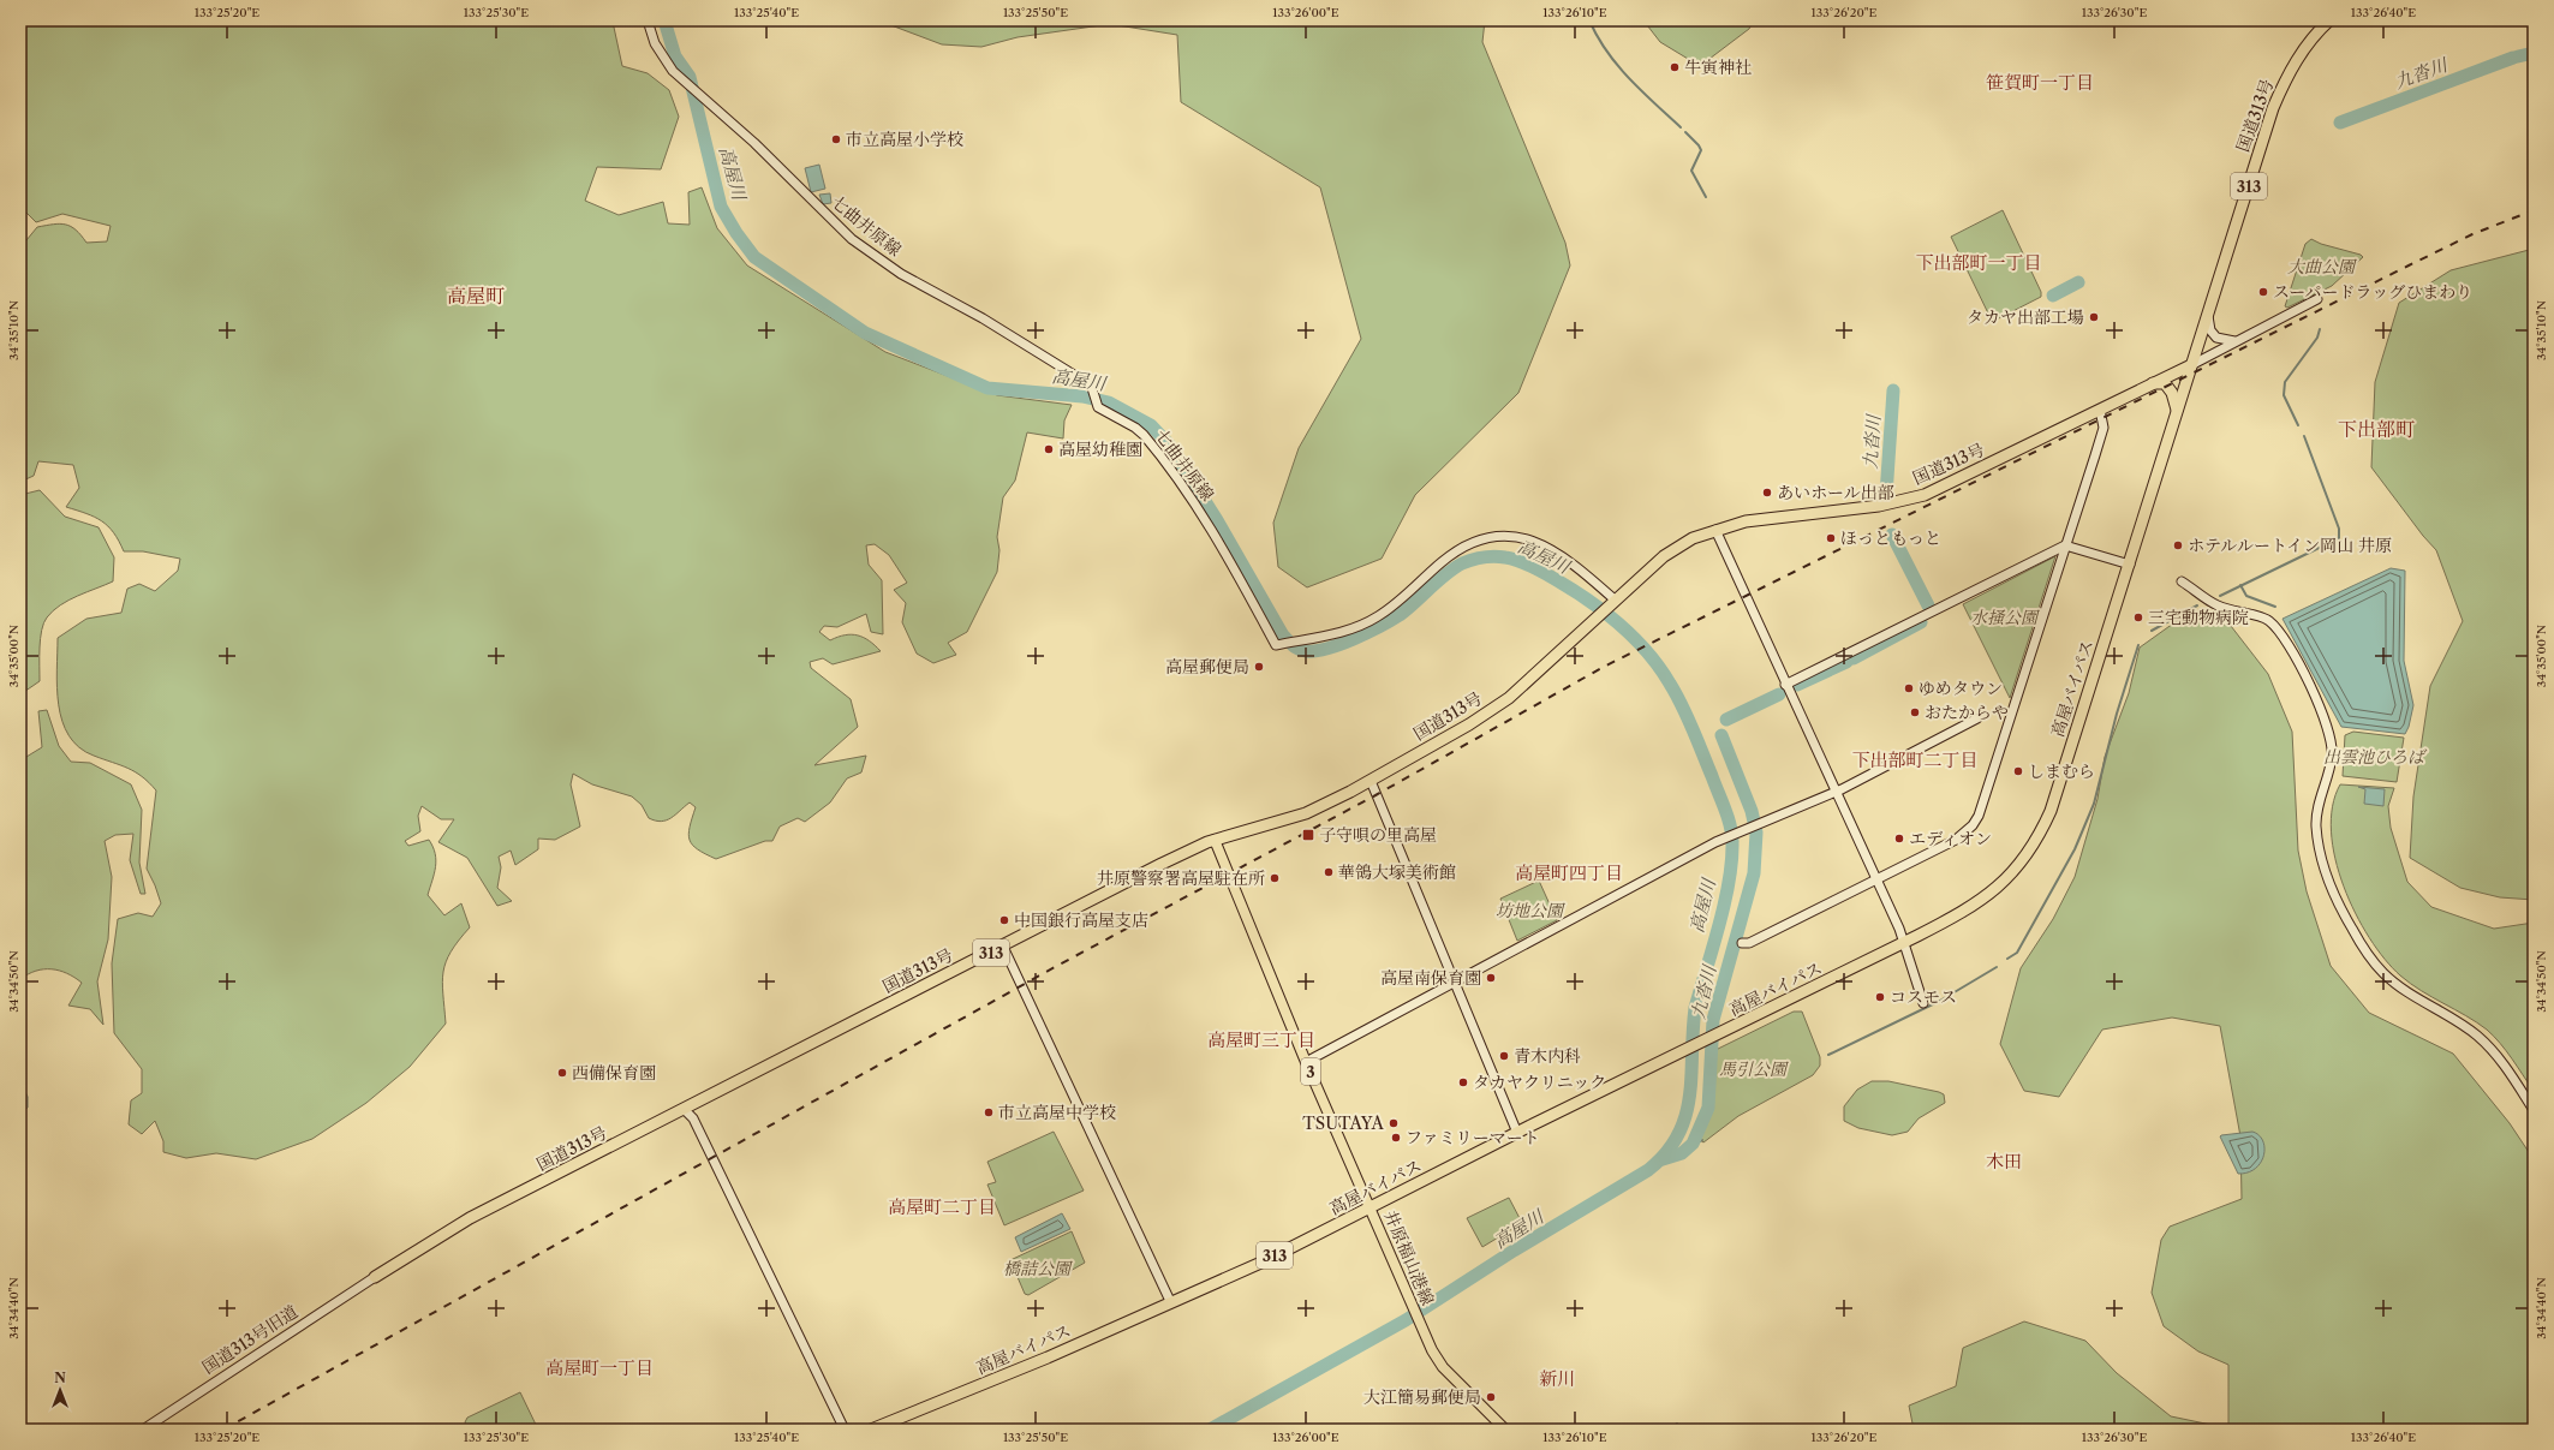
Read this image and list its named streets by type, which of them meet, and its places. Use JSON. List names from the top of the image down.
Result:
{
  "streets": {
    "highway": ["国道313号", "313", "高屋バイパス"],
    "main road": ["3", "井原福山港線"],
    "street": ["七曲井原線", "国道313号旧道"]
  },
  "crossings": [
    ["国道313号", "七曲井原線"],
    ["国道313号", "高屋バイパス"],
    ["国道313号", "井原福山港線"],
    ["国道313号", "国道313号旧道"],
    ["高屋バイパス", "井原福山港線"]
  ],
  "districts": [
    "笹賀町一丁目",
    "下出部町一丁目",
    "高屋町",
    "下出部町",
    "下出部町二丁目",
    "高屋町四丁目",
    "高屋町三丁目",
    "木田",
    "高屋町二丁目",
    "高屋町一丁目",
    "新川"
  ],
  "water": ["九沓川", "高屋川"],
  "parks": [
    "大曲公園",
    "水掻公園",
    "出雲池ひろば",
    "坊地公園",
    "馬引公園",
    "橋詰公園"
  ],
  "places": {
    "other": [
      "牛寅神社",
      "市立高屋小学校",
      "スーパードラッグひまわり",
      "タカヤ出部工場",
      "高屋幼稚園",
      "あいホール出部",
      "ほっともっと",
      "ホテルルートイン岡山 井原",
      "三宅動物病院",
      "高屋郵便局",
      "ゆめタウン",
      "おたからや",
      "しまむら",
      "エディオン",
      "華鴒大塚美術館",
      "井原警察署高屋駐在所",
      "中国銀行高屋支店",
      "高屋南保育園",
      "コスモス",
      "青木内科",
      "西備保育園",
      "タカヤクリニック",
      "市立高屋中学校",
      "TSUTAYA",
      "ファミリーマート",
      "大江簡易郵便局"
    ],
    "transit": ["子守唄の里高屋"]
  },
  "north": "top",
  "coordinates": [
    "133°25'20\"E",
    "133°25'30\"E",
    "133°25'40\"E",
    "133°25'50\"E",
    "133°26'00\"E",
    "133°26'10\"E",
    "133°26'20\"E",
    "133°26'30\"E",
    "133°26'40\"E",
    "34°35'10\"N",
    "34°35'00\"N",
    "34°34'50\"N",
    "34°34'40\"N"
  ]
}
